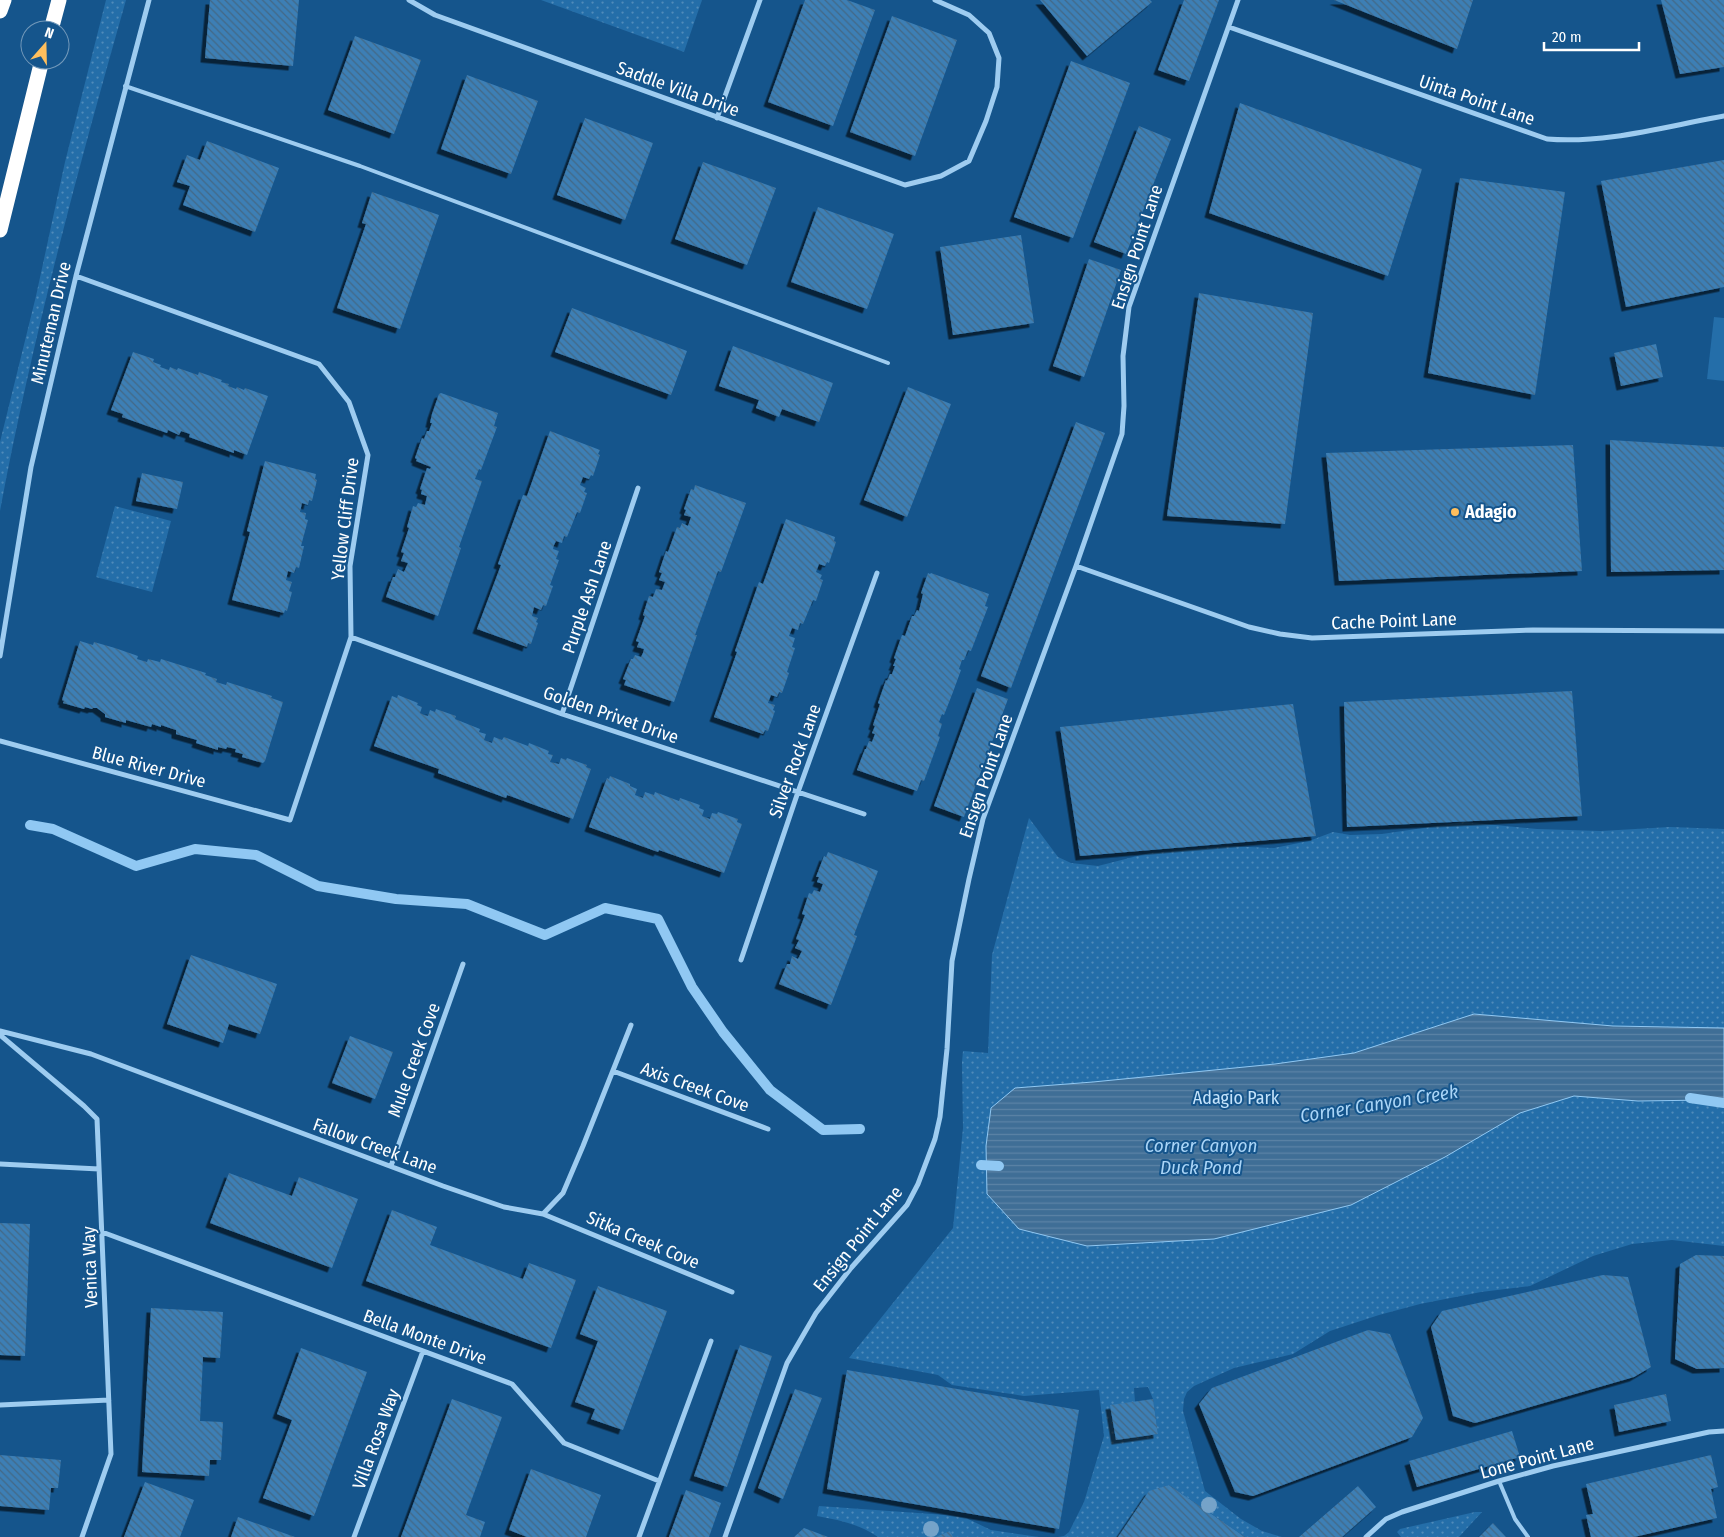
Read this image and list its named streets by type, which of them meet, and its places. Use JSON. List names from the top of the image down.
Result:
{
  "streets": {
    "street": [
      "Saddle Villa Drive",
      "Uinta Point Lane",
      "Ensign Point Lane",
      "Minuteman Drive",
      "Yellow Cliff Drive",
      "Purple Ash Lane",
      "Cache Point Lane",
      "Golden Privet Drive",
      "Silver Rock Lane",
      "Blue River Drive",
      "Mule Creek Cove",
      "Axis Creek Cove",
      "Fallow Creek Lane",
      "Sitka Creek Cove",
      "Venica Way",
      "Bella Monte Drive",
      "Villa Rosa Way",
      "Lone Point Lane"
    ]
  },
  "crossings": [
    ["Uinta Point Lane", "Ensign Point Lane"],
    ["Ensign Point Lane", "Cache Point Lane"],
    ["Minuteman Drive", "Yellow Cliff Drive"],
    ["Yellow Cliff Drive", "Golden Privet Drive"],
    ["Yellow Cliff Drive", "Blue River Drive"],
    ["Purple Ash Lane", "Golden Privet Drive"],
    ["Golden Privet Drive", "Silver Rock Lane"],
    ["Mule Creek Cove", "Fallow Creek Lane"],
    ["Fallow Creek Lane", "Sitka Creek Cove"],
    ["Venica Way", "Bella Monte Drive"],
    ["Bella Monte Drive", "Villa Rosa Way"]
  ],
  "water": ["Corner Canyon Creek", "Corner Canyon Duck Pond"],
  "parks": ["Adagio Park"],
  "places": ["Adagio"],
  "scale_bar": "20 m",
  "north": "top"
}
